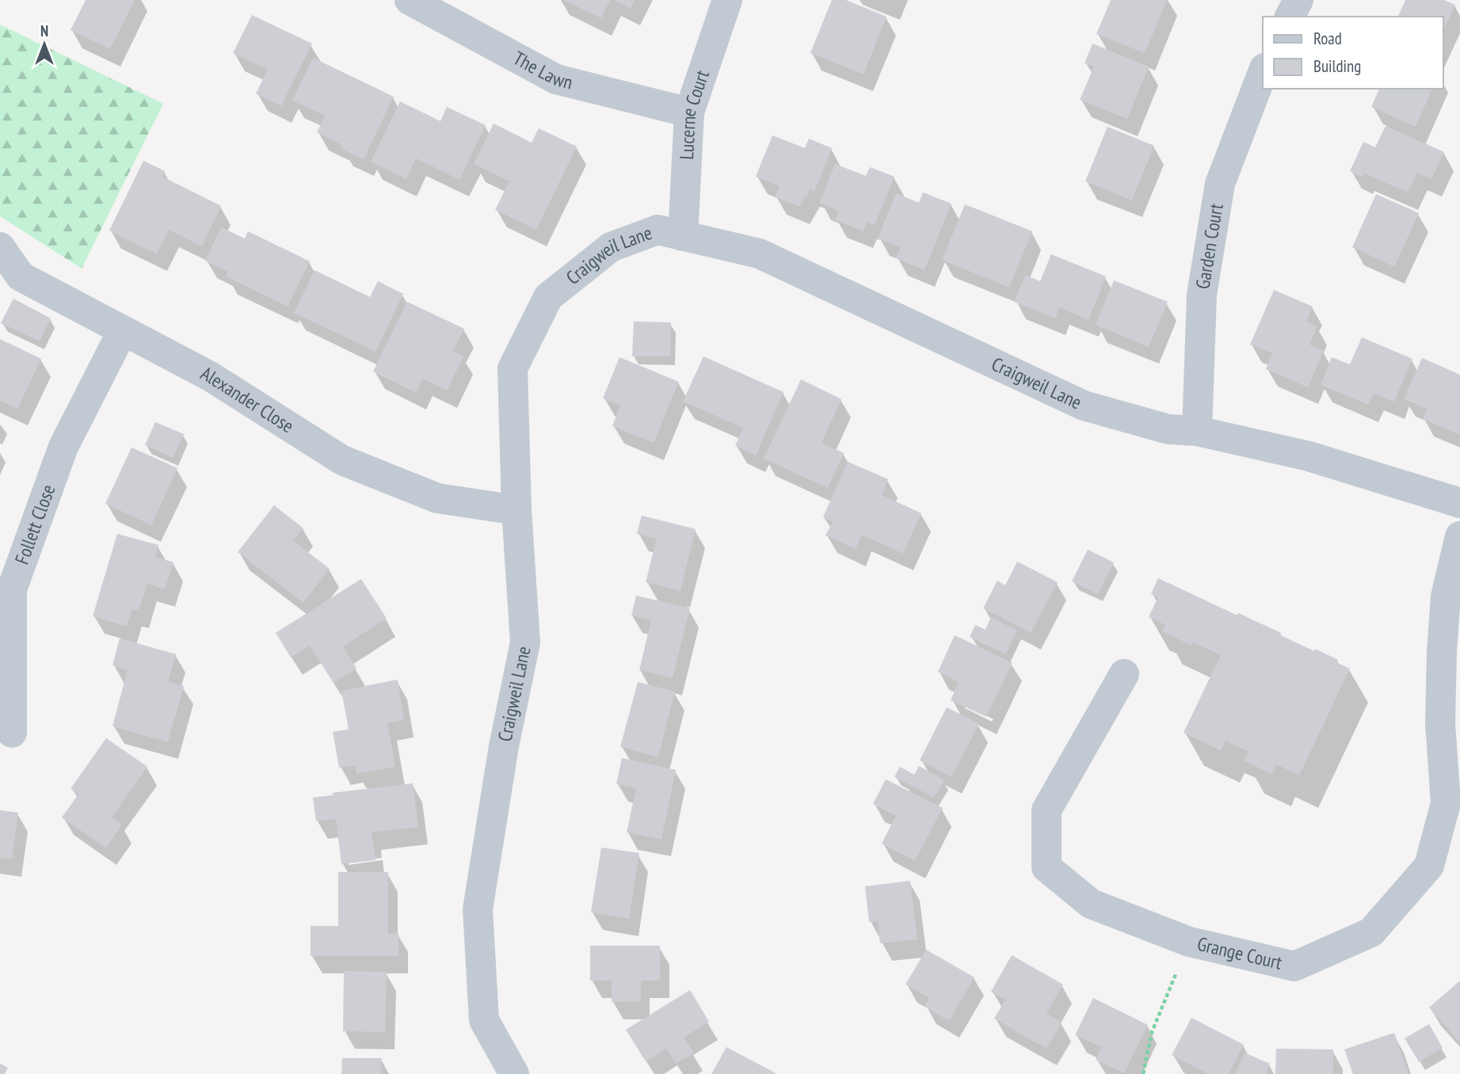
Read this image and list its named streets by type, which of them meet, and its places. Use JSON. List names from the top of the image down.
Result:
{
  "streets": {
    "street": [
      "The Lawn",
      "Lucerne Court",
      "Garden Court",
      "Craigweil Lane",
      "Alexander Close",
      "Follett Close",
      "Grange Court"
    ]
  },
  "crossings": [
    ["The Lawn", "Lucerne Court"],
    ["Lucerne Court", "Craigweil Lane"],
    ["Garden Court", "Craigweil Lane"],
    ["Craigweil Lane", "Alexander Close"],
    ["Alexander Close", "Follett Close"]
  ],
  "legend": ["Road", "Building"],
  "north": "top"
}
